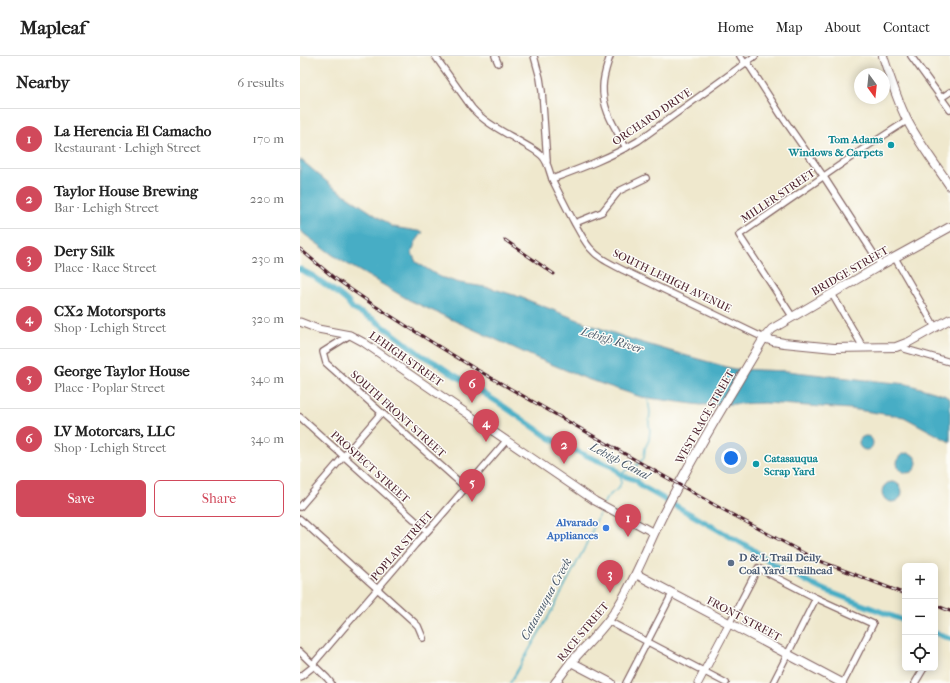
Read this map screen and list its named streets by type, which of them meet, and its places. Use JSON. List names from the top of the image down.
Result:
{
  "streets": {
    "main road": [
      "BRIDGE STREET",
      "SOUTH LEHIGH AVENUE",
      "WEST RACE STREET",
      "FRONT STREET",
      "RACE STREET"
    ],
    "street": [
      "ORCHARD DRIVE",
      "MILLER STREET",
      "LEHIGH STREET",
      "SOUTH FRONT STREET",
      "PROSPECT STREET",
      "POPLAR STREET"
    ]
  },
  "crossings": [
    ["ORCHARD DRIVE", "SOUTH LEHIGH AVENUE"],
    ["MILLER STREET", "BRIDGE STREET"],
    ["BRIDGE STREET", "SOUTH LEHIGH AVENUE"],
    ["BRIDGE STREET", "WEST RACE STREET"],
    ["SOUTH LEHIGH AVENUE", "WEST RACE STREET"],
    ["LEHIGH STREET", "SOUTH FRONT STREET"],
    ["LEHIGH STREET", "POPLAR STREET"],
    ["LEHIGH STREET", "RACE STREET"],
    ["SOUTH FRONT STREET", "POPLAR STREET"],
    ["WEST RACE STREET", "RACE STREET"],
    ["PROSPECT STREET", "POPLAR STREET"],
    ["FRONT STREET", "RACE STREET"]
  ],
  "water": ["Lehigh River", "Lehigh Canal", "Catasauqua Creek"],
  "places": [
    "Tom Adams Windows & Carpets",
    "Catasauqua Scrap Yard",
    "Alvarado Appliances",
    "D & L Trail Deily Coal Yard Trailhead"
  ],
  "north": "bottom",
  "page": {
    "header": "Mapleaf",
    "nav": [
      "Home",
      "Map",
      "About",
      "Contact"
    ],
    "heading": ["Nearby", "6 results"],
    "list": [
      {
        "mark": "1",
        "name": "La Herencia El Camacho",
        "note": "Restaurant · Lehigh Street",
        "value": "170 m"
      },
      {
        "mark": "2",
        "name": "Taylor House Brewing",
        "note": "Bar · Lehigh Street",
        "value": "220 m"
      },
      {
        "mark": "3",
        "name": "Dery Silk",
        "note": "Place · Race Street",
        "value": "230 m"
      },
      {
        "mark": "4",
        "name": "CX2 Motorsports",
        "note": "Shop · Lehigh Street",
        "value": "320 m"
      },
      {
        "mark": "5",
        "name": "George Taylor House",
        "note": "Place · Poplar Street",
        "value": "340 m"
      },
      {
        "mark": "6",
        "name": "LV Motorcars, LLC",
        "note": "Shop · Lehigh Street",
        "value": "340 m"
      }
    ],
    "pins": [
      "6",
      "4",
      "2",
      "5",
      "1",
      "3"
    ],
    "buttons": ["Save", "Share"],
    "map_buttons": ["+", "−"]
  }
}
